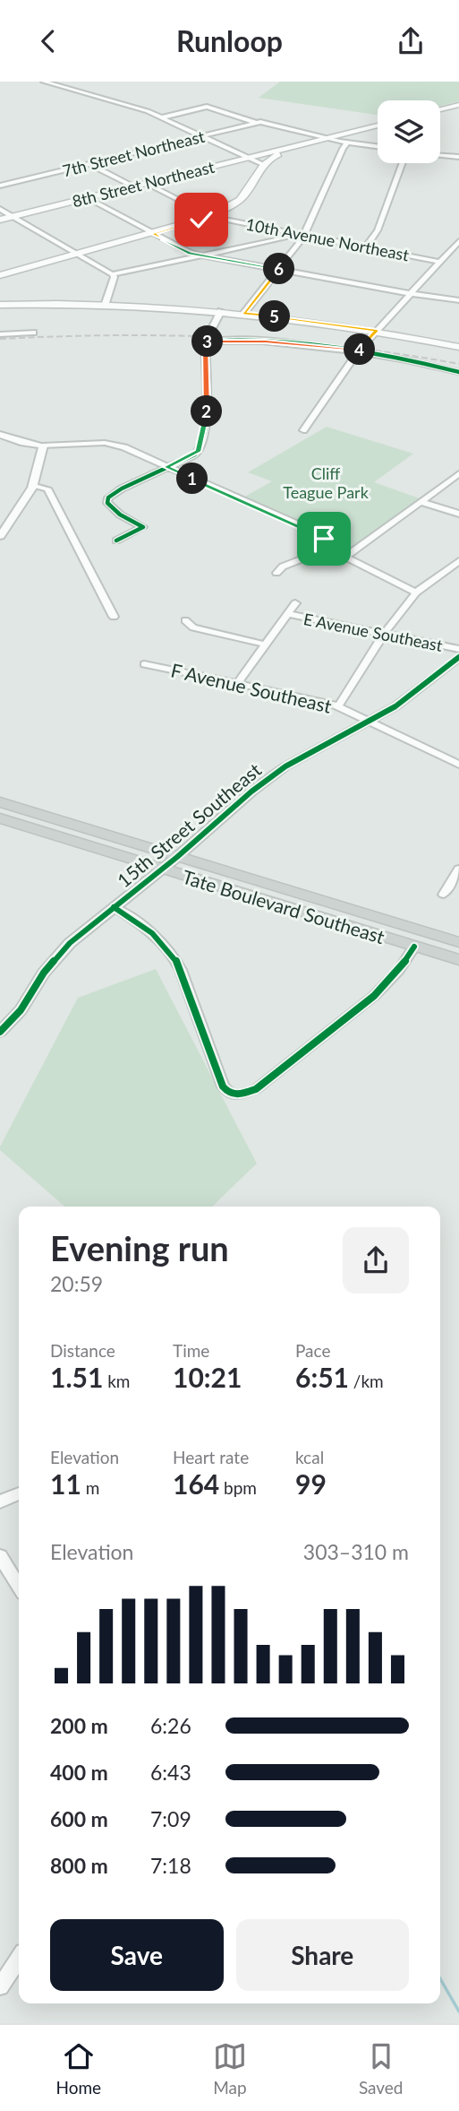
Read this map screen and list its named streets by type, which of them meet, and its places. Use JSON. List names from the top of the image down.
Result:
{
  "streets": {
    "main road": ["8th Street Northeast", "Tate Boulevard Southeast"],
    "street": [
      "7th Street Northeast",
      "10th Avenue Northeast",
      "E Avenue Southeast",
      "F Avenue Southeast",
      "15th Street Southeast"
    ]
  },
  "crossings": [
    ["8th Street Northeast", "10th Avenue Northeast"],
    ["E Avenue Southeast", "15th Street Southeast"],
    ["F Avenue Southeast", "15th Street Southeast"],
    ["15th Street Southeast", "Tate Boulevard Southeast"]
  ],
  "parks": ["Cliff Teague Park"],
  "page": {
    "header": "Runloop",
    "pins": [
      "6",
      "5",
      "3",
      "4",
      "2",
      "1"
    ],
    "heading": ["Evening run", "20:59"],
    "stats": [
      ["Distance", "1.51 km"],
      ["Time", "10:21"],
      ["Pace", "6:51 /km"],
      ["Elevation", "11 m"],
      ["Heart rate", "164 bpm"],
      ["kcal", "99"]
    ],
    "chart": ["Elevation", "303–310 m"],
    "list": [
      {
        "name": "200 m",
        "note": "6:26"
      },
      {
        "name": "400 m",
        "note": "6:43"
      },
      {
        "name": "600 m",
        "note": "7:09"
      },
      {
        "name": "800 m",
        "note": "7:18"
      }
    ],
    "buttons": ["Save", "Share"],
    "tabs": ["Home", "Map", "Saved"]
  }
}
